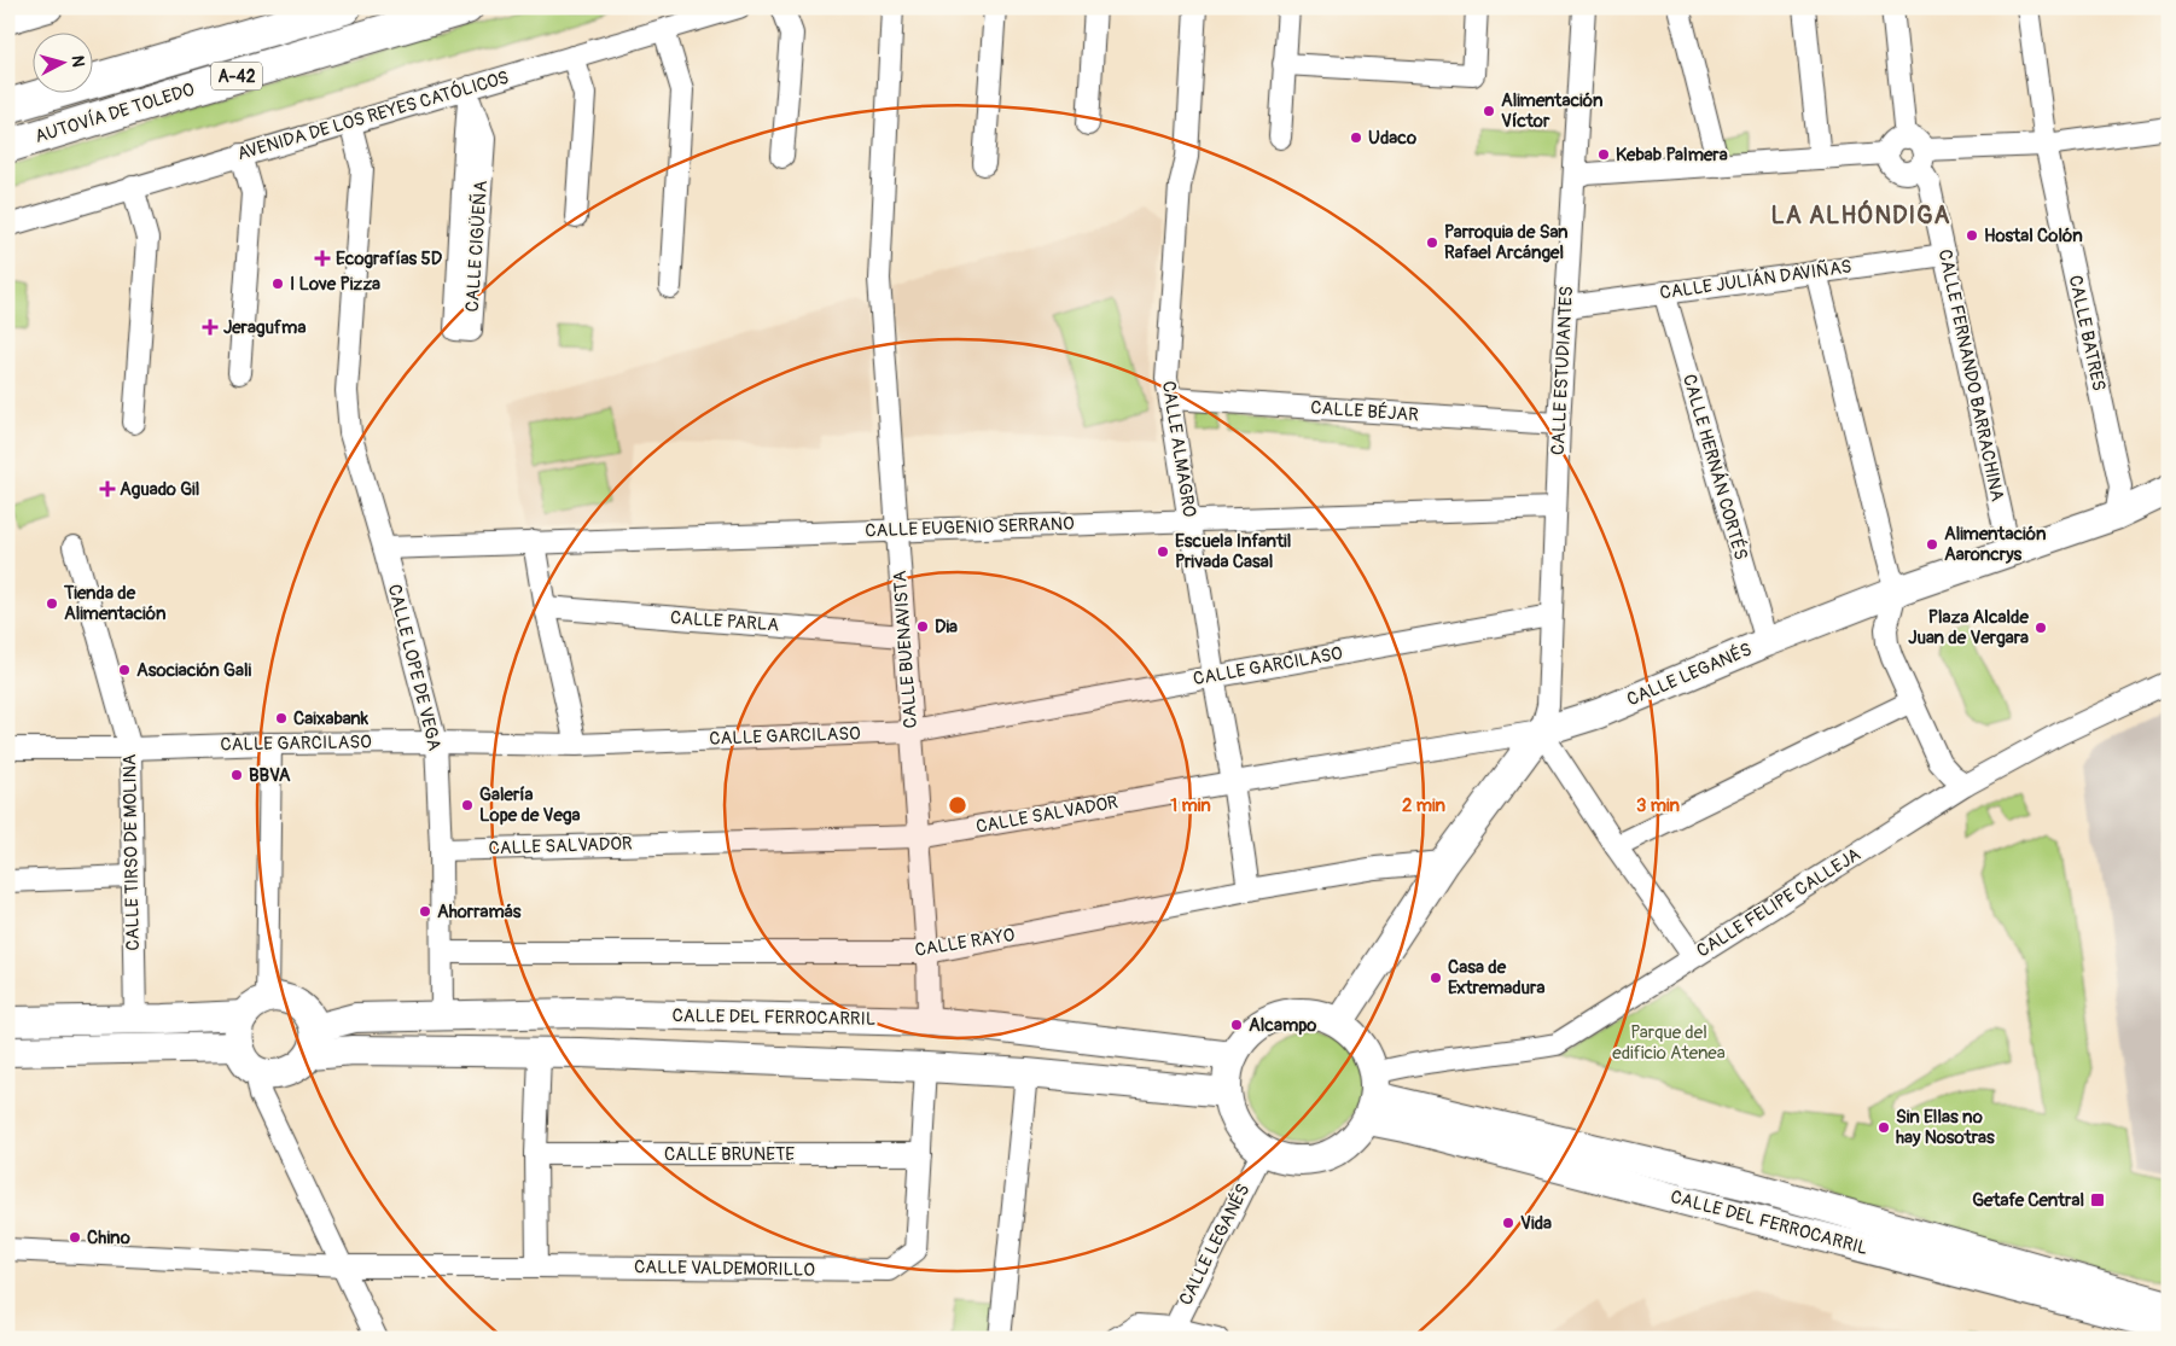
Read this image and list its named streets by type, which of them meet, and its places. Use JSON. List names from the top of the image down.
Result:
{
  "streets": {
    "highway": ["A-42", "AUTOVÍA DE TOLEDO"],
    "street": [
      "AVENIDA DE LOS REYES CATÓLICOS",
      "CALLE CIGÜEÑA",
      "CALLE JULIÁN DAVIÑAS",
      "CALLE BATRES",
      "CALLE ESTUDIANTES",
      "CALLE FERNANDO BARRACHINA",
      "CALLE BÉJAR",
      "CALLE ALMAGRO",
      "CALLE HERNÁN CORTÉS",
      "CALLE EUGENIO SERRANO",
      "CALLE PARLA",
      "CALLE BUENAVISTA",
      "CALLE GARCILASO",
      "CALLE LOPE DE VEGA",
      "CALLE LEGANÉS",
      "CALLE SALVADOR",
      "CALLE TIRSO DE MOLINA",
      "CALLE FELIPE CALLEJA",
      "CALLE RAYO",
      "CALLE DEL FERROCARRIL",
      "CALLE BRUNETE",
      "CALLE VALDEMORILLO"
    ]
  },
  "crossings": [
    ["AVENIDA DE LOS REYES CATÓLICOS", "CALLE CIGÜEÑA"],
    ["AVENIDA DE LOS REYES CATÓLICOS", "CALLE LOPE DE VEGA"],
    ["CALLE JULIÁN DAVIÑAS", "CALLE ESTUDIANTES"],
    ["CALLE JULIÁN DAVIÑAS", "CALLE FERNANDO BARRACHINA"],
    ["CALLE JULIÁN DAVIÑAS", "CALLE HERNÁN CORTÉS"],
    ["CALLE BATRES", "CALLE LEGANÉS"],
    ["CALLE ESTUDIANTES", "CALLE BÉJAR"],
    ["CALLE ESTUDIANTES", "CALLE EUGENIO SERRANO"],
    ["CALLE ESTUDIANTES", "CALLE GARCILASO"],
    ["CALLE ESTUDIANTES", "CALLE LEGANÉS"],
    ["CALLE ESTUDIANTES", "CALLE SALVADOR"],
    ["CALLE FERNANDO BARRACHINA", "CALLE LEGANÉS"],
    ["CALLE BÉJAR", "CALLE ALMAGRO"],
    ["CALLE ALMAGRO", "CALLE EUGENIO SERRANO"],
    ["CALLE ALMAGRO", "CALLE GARCILASO"],
    ["CALLE ALMAGRO", "CALLE SALVADOR"],
    ["CALLE ALMAGRO", "CALLE RAYO"],
    ["CALLE HERNÁN CORTÉS", "CALLE LEGANÉS"],
    ["CALLE EUGENIO SERRANO", "CALLE BUENAVISTA"],
    ["CALLE EUGENIO SERRANO", "CALLE LOPE DE VEGA"],
    ["CALLE PARLA", "CALLE BUENAVISTA"],
    ["CALLE BUENAVISTA", "CALLE GARCILASO"],
    ["CALLE BUENAVISTA", "CALLE SALVADOR"],
    ["CALLE BUENAVISTA", "CALLE RAYO"],
    ["CALLE BUENAVISTA", "CALLE DEL FERROCARRIL"],
    ["CALLE GARCILASO", "CALLE LOPE DE VEGA"],
    ["CALLE GARCILASO", "CALLE TIRSO DE MOLINA"],
    ["CALLE LOPE DE VEGA", "CALLE SALVADOR"],
    ["CALLE LOPE DE VEGA", "CALLE RAYO"],
    ["CALLE LOPE DE VEGA", "CALLE DEL FERROCARRIL"],
    ["CALLE LEGANÉS", "CALLE SALVADOR"],
    ["CALLE LEGANÉS", "CALLE FELIPE CALLEJA"],
    ["CALLE LEGANÉS", "CALLE DEL FERROCARRIL"],
    ["CALLE FELIPE CALLEJA", "CALLE DEL FERROCARRIL"],
    ["CALLE BRUNETE", "CALLE VALDEMORILLO"]
  ],
  "districts": ["LA ALHÓNDIGA"],
  "parks": ["Parque del edificio Atenea"],
  "places": {
    "other": [
      "Alimentación Víctor",
      "Udaco",
      "Kebab Palmera",
      "Hostal Colón",
      "Parroquia de San Rafael Arcángel",
      "I Love Pizza",
      "Alimentación Aaroncrys",
      "Escuela Infantil Privada Casal",
      "Tienda de Alimentación",
      "Dia",
      "Plaza Alcalde Juan de Vergara",
      "Asociación Gali",
      "Caixabank",
      "BBVA",
      "Galería Lope de Vega",
      "Ahorramás",
      "Casa de Extremadura",
      "Alcampo",
      "Sin Ellas no hay Nosotras",
      "Vida",
      "Chino"
    ],
    "health": ["Ecografías 5D", "Jeragufma", "Aguado Gil"],
    "transit": ["Getafe Central"]
  },
  "north": "right",
  "rings": ["1 min", "2 min", "3 min"]
}
